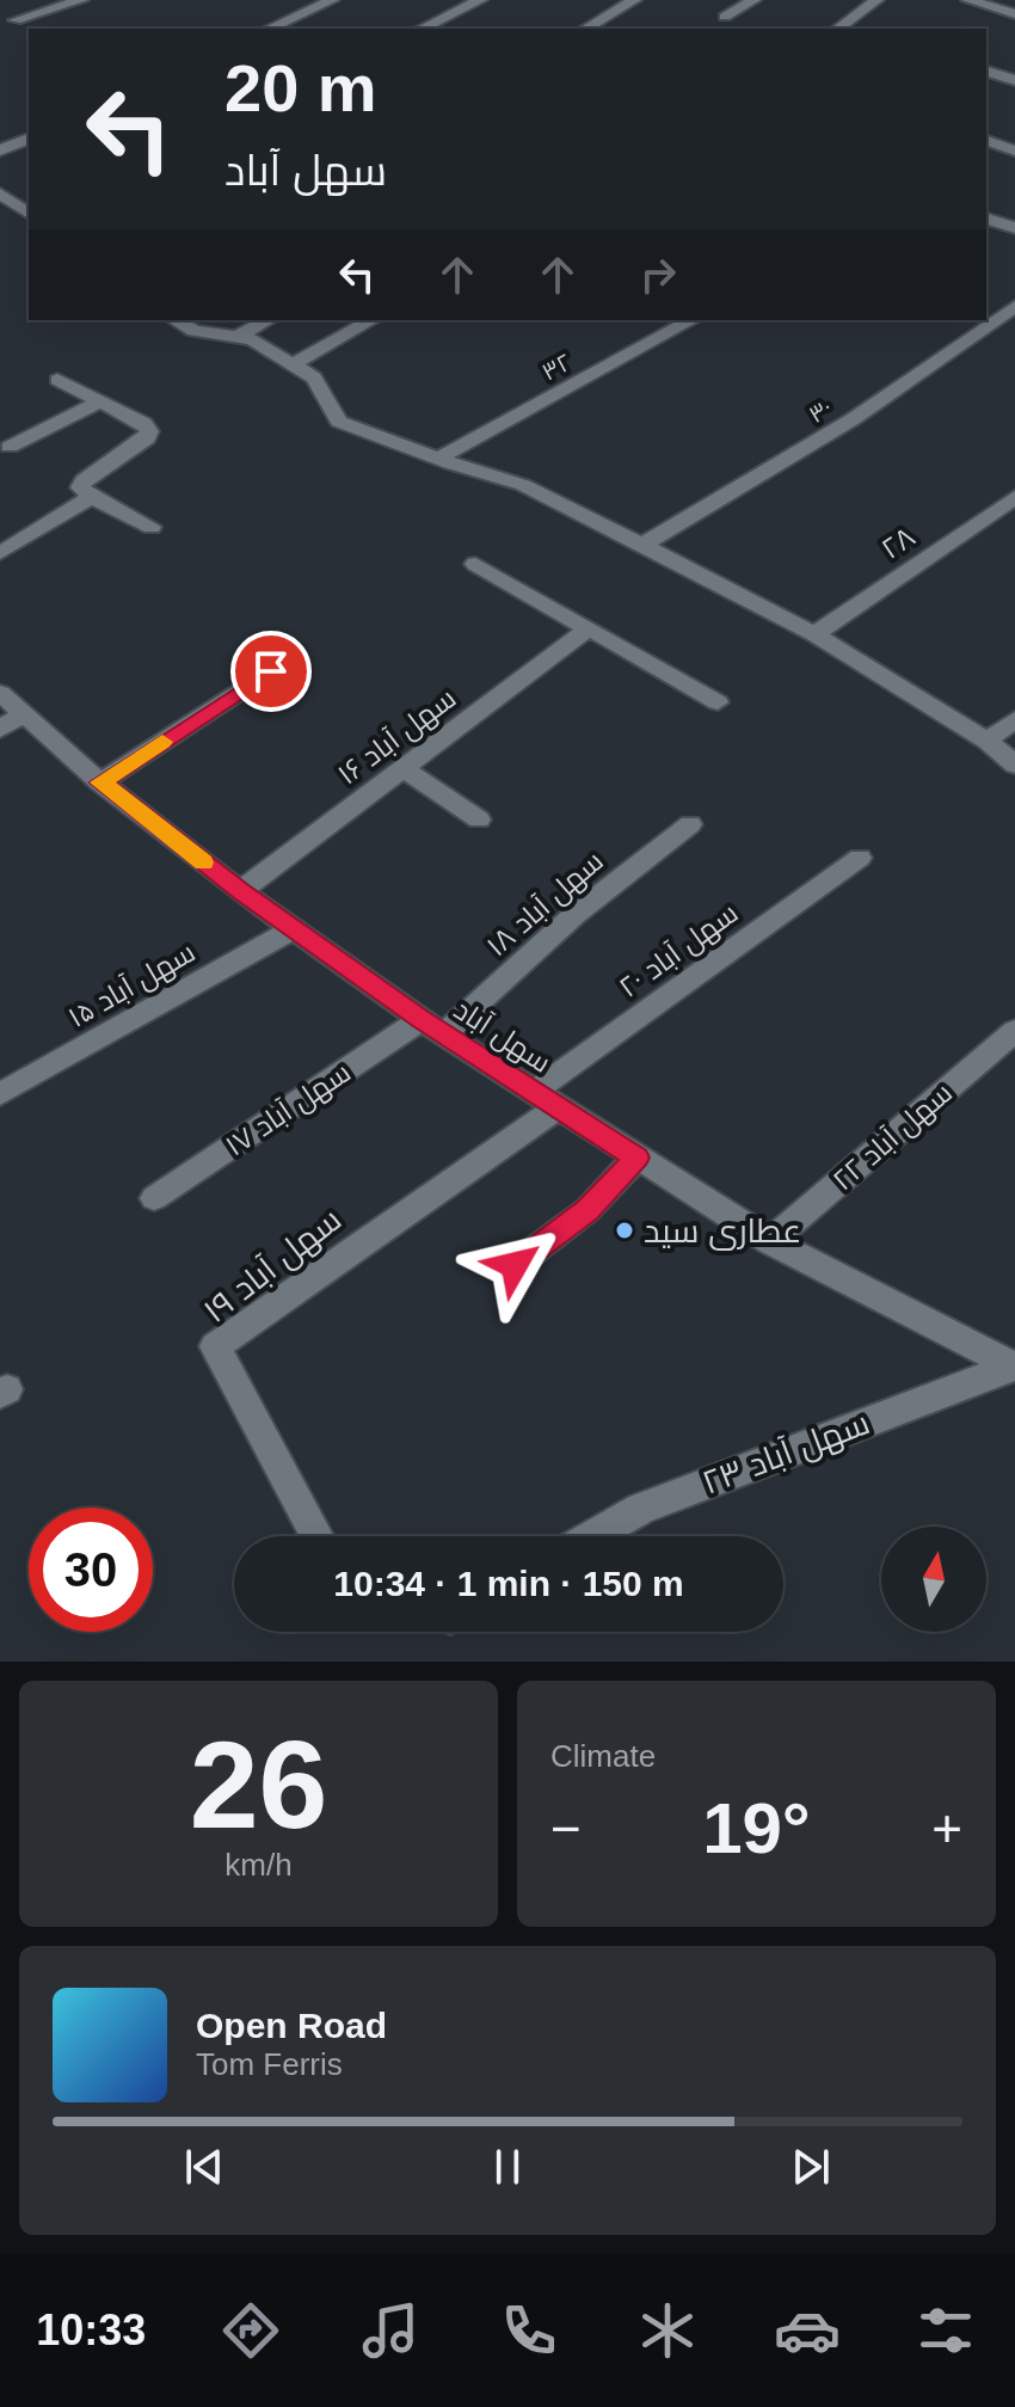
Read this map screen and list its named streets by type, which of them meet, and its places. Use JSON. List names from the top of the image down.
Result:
{
  "streets": {
    "street": [
      "۳۲",
      "۳۰",
      "۲۸",
      "سهل آباد ۱۶",
      "سهل آباد ۱۸",
      "سهل آباد ۲۰",
      "سهل آباد ۱۵",
      "سهل آباد",
      "سهل آباد ۱۷",
      "سهل آباد ۲۲",
      "سهل آباد ۱۹",
      "سهل آباد ۲۳"
    ]
  },
  "crossings": [
    ["سهل آباد ۱۶", "سهل آباد"],
    ["سهل آباد ۱۸", "سهل آباد"],
    ["سهل آباد ۱۸", "سهل آباد ۱۷"],
    ["سهل آباد ۲۰", "سهل آباد"],
    ["سهل آباد ۲۰", "سهل آباد ۱۹"],
    ["سهل آباد ۱۵", "سهل آباد"],
    ["سهل آباد", "سهل آباد ۱۷"],
    ["سهل آباد", "سهل آباد ۲۲"],
    ["سهل آباد", "سهل آباد ۱۹"],
    ["سهل آباد", "سهل آباد ۲۳"]
  ],
  "places": ["عطاری سید"],
  "north": "top",
  "page": {
    "turn": ["20 m", "سهل آباد"],
    "limit": "30",
    "trip": "10:34 · 1 min · 150 m",
    "tile": [
      ["26", "km/h"],
      "Climate"
    ],
    "heat": ["−", "19°", "+"],
    "song": ["Open Road", "Tom Ferris"],
    "tabs": "10:33"
  }
}
